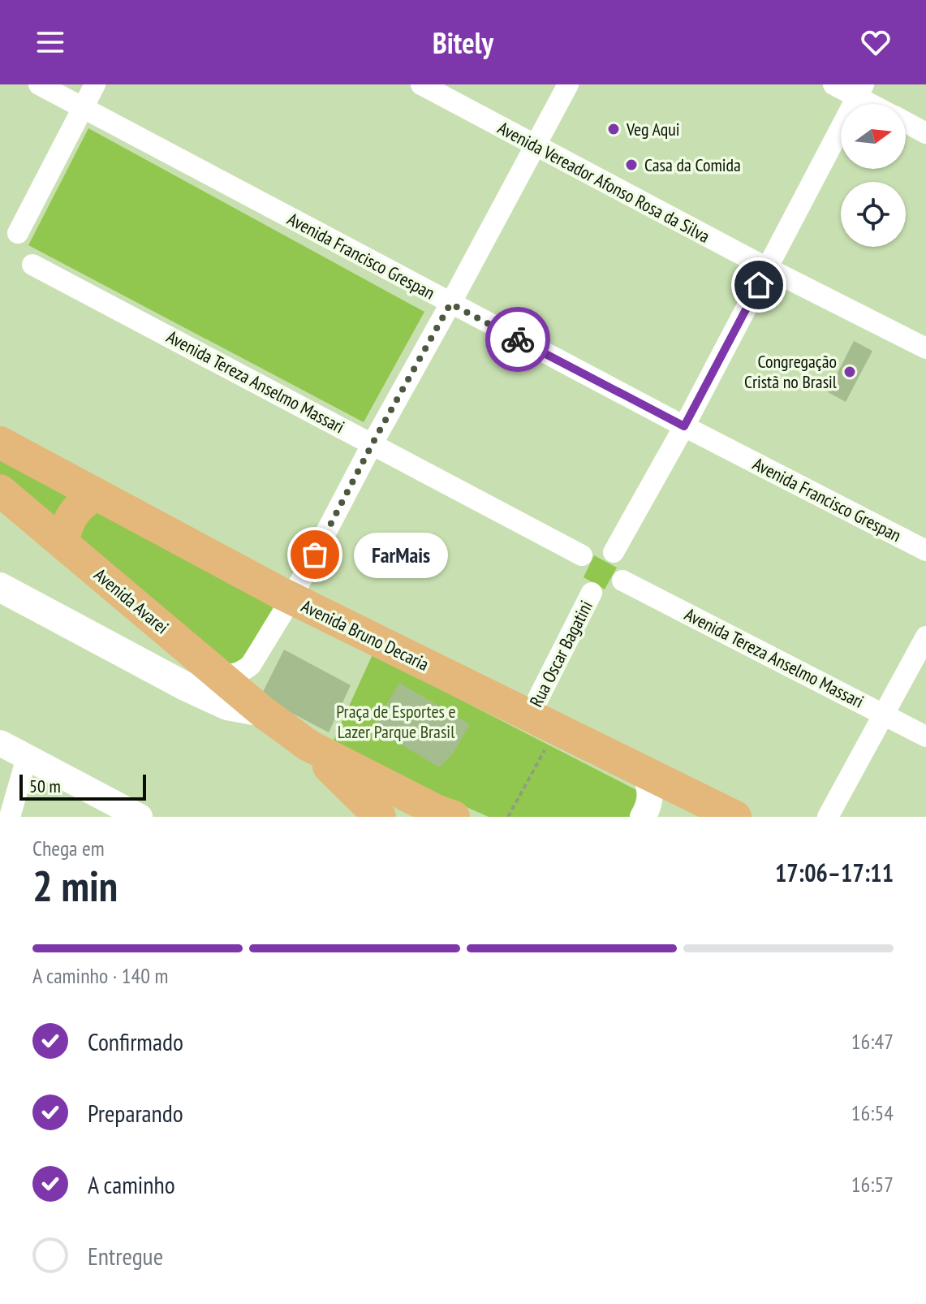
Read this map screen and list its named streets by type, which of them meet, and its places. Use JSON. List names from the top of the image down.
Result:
{
  "streets": {
    "main road": ["Avenida Avarei", "Avenida Bruno Decaria"],
    "street": [
      "Avenida Vereador Afonso Rosa da Silva",
      "Avenida Francisco Grespan",
      "Avenida Tereza Anselmo Massari",
      "Rua Oscar Bagatini"
    ]
  },
  "crossings": [
    ["Avenida Bruno Decaria", "Rua Oscar Bagatini"]
  ],
  "parks": ["Praça de Esportes e Lazer Parque Brasil"],
  "places": [
    "Veg Aqui",
    "Casa da Comida",
    "Congregação Cristã no Brasil",
    "FarMais"
  ],
  "scale_bar": "50 m",
  "north": "right",
  "page": {
    "header": "Bitely",
    "bubble": "FarMais",
    "scale": "50 m",
    "heading": ["2 min", "Chega em", "17:06–17:11"],
    "bar": "A caminho · 140 m",
    "list": [
      ["Confirmado", "16:47"],
      ["Preparando", "16:54"],
      ["A caminho", "16:57"],
      "Entregue"
    ]
  }
}
